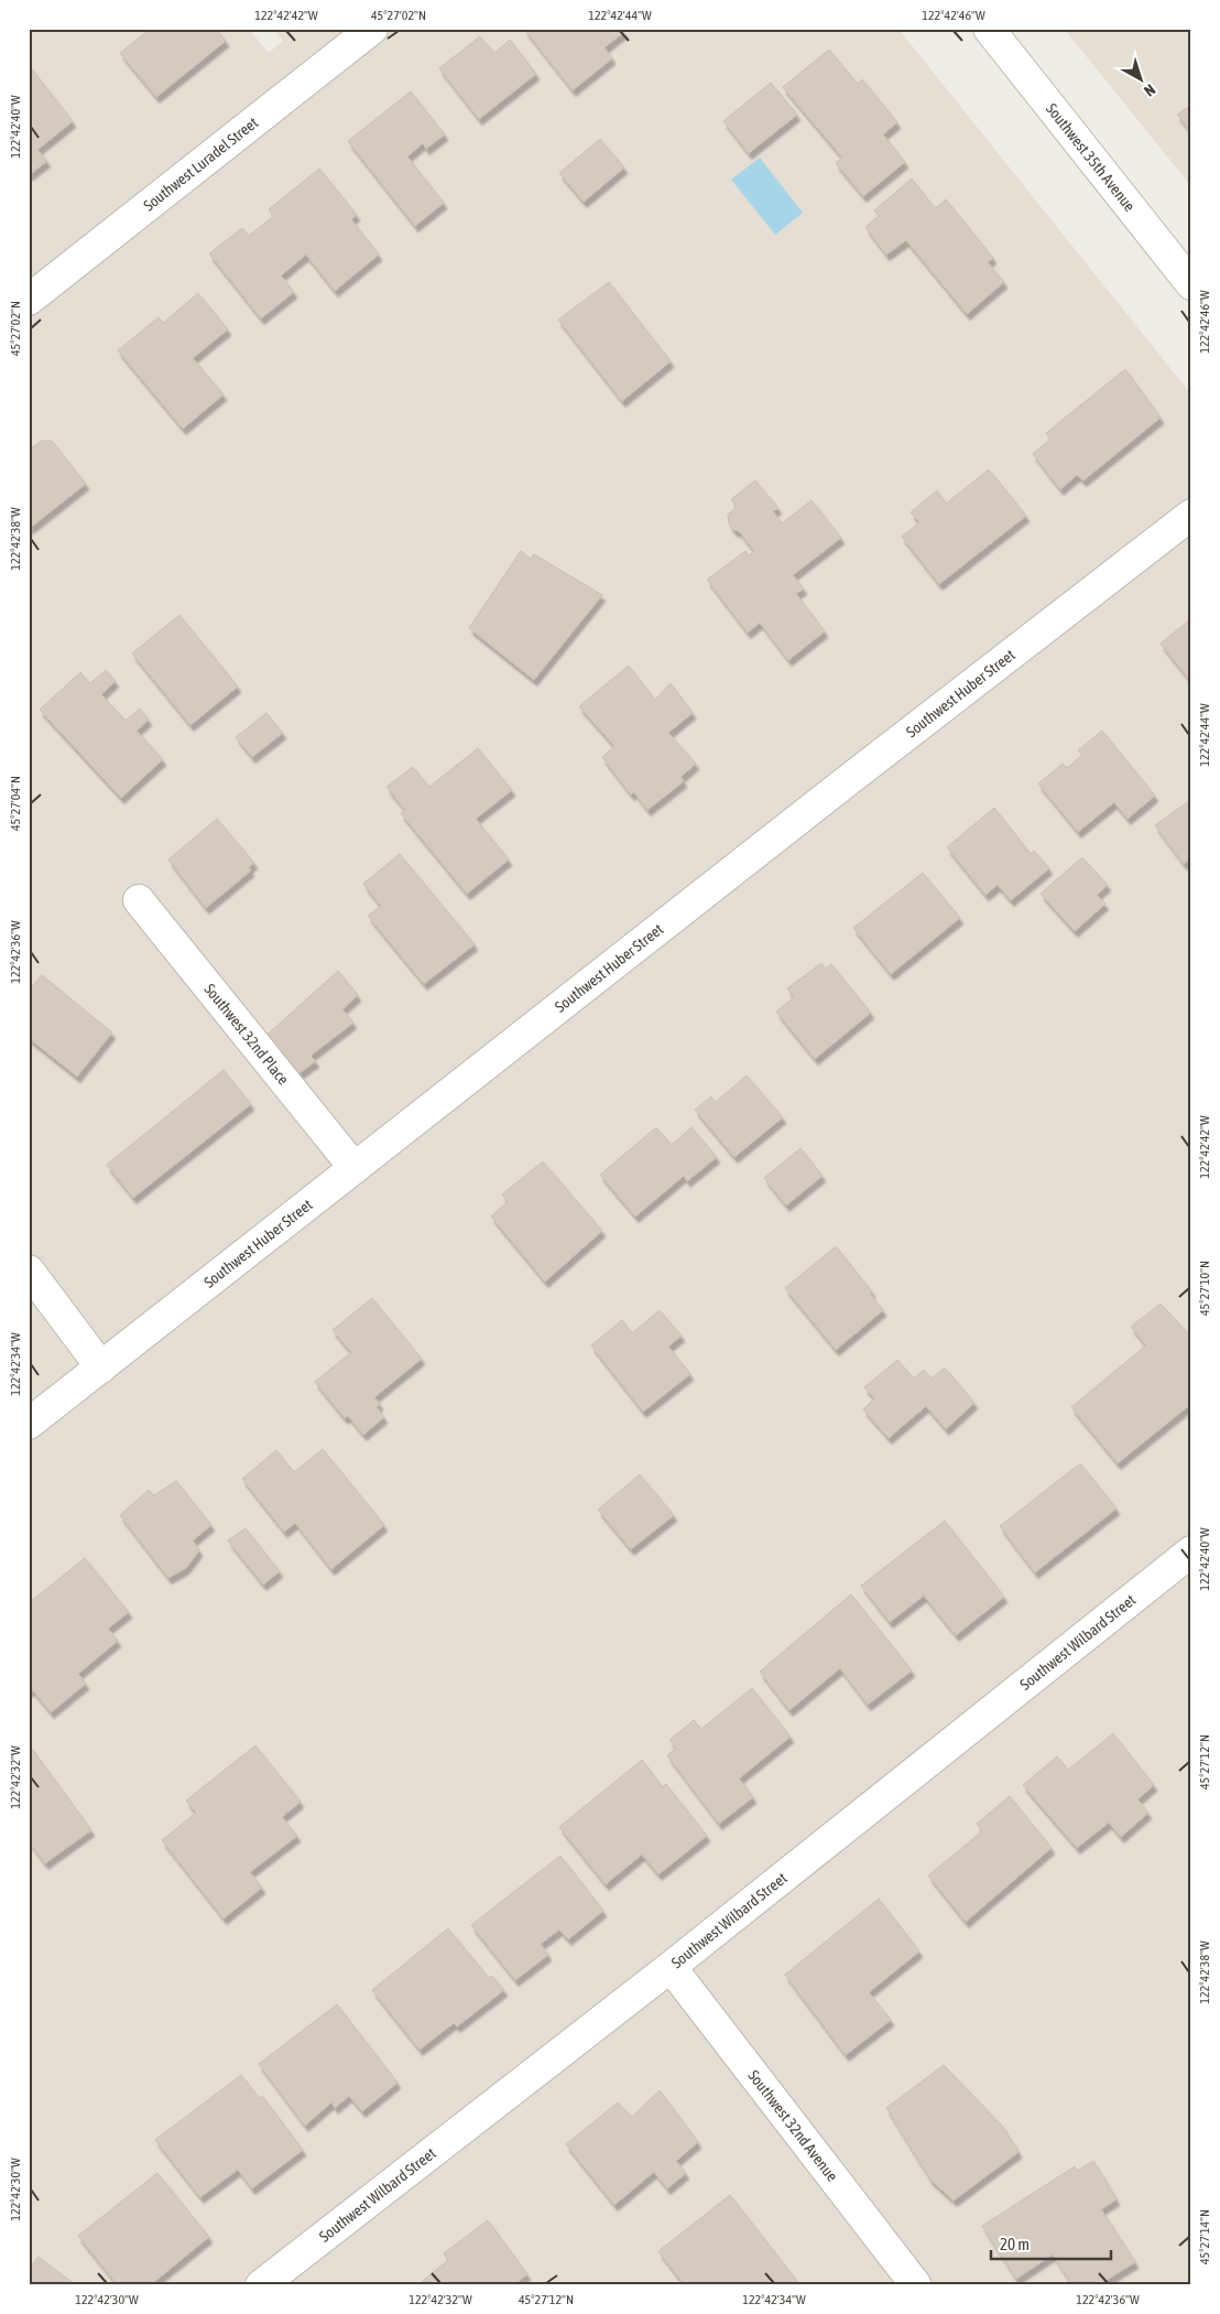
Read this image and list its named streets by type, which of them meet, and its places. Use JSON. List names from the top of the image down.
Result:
{
  "streets": {
    "street": [
      "Southwest 35th Avenue",
      "Southwest Luradel Street",
      "Southwest Huber Street",
      "Southwest 32nd Place",
      "Southwest Wilbard Street",
      "Southwest 32nd Avenue"
    ]
  },
  "crossings": [
    ["Southwest Huber Street", "Southwest 32nd Place"],
    ["Southwest Wilbard Street", "Southwest 32nd Avenue"]
  ],
  "scale_bar": "20 m",
  "north": "bottom right",
  "coordinates": [
    "122°42'42\"W",
    "45°27'02\"N",
    "122°42'44\"W",
    "122°42'46\"W",
    "122°42'40\"W",
    "122°42'38\"W",
    "45°27'04\"N",
    "122°42'36\"W",
    "45°27'10\"N",
    "122°42'34\"W",
    "45°27'12\"N",
    "122°42'32\"W",
    "122°42'30\"W",
    "45°27'14\"N"
  ]
}
